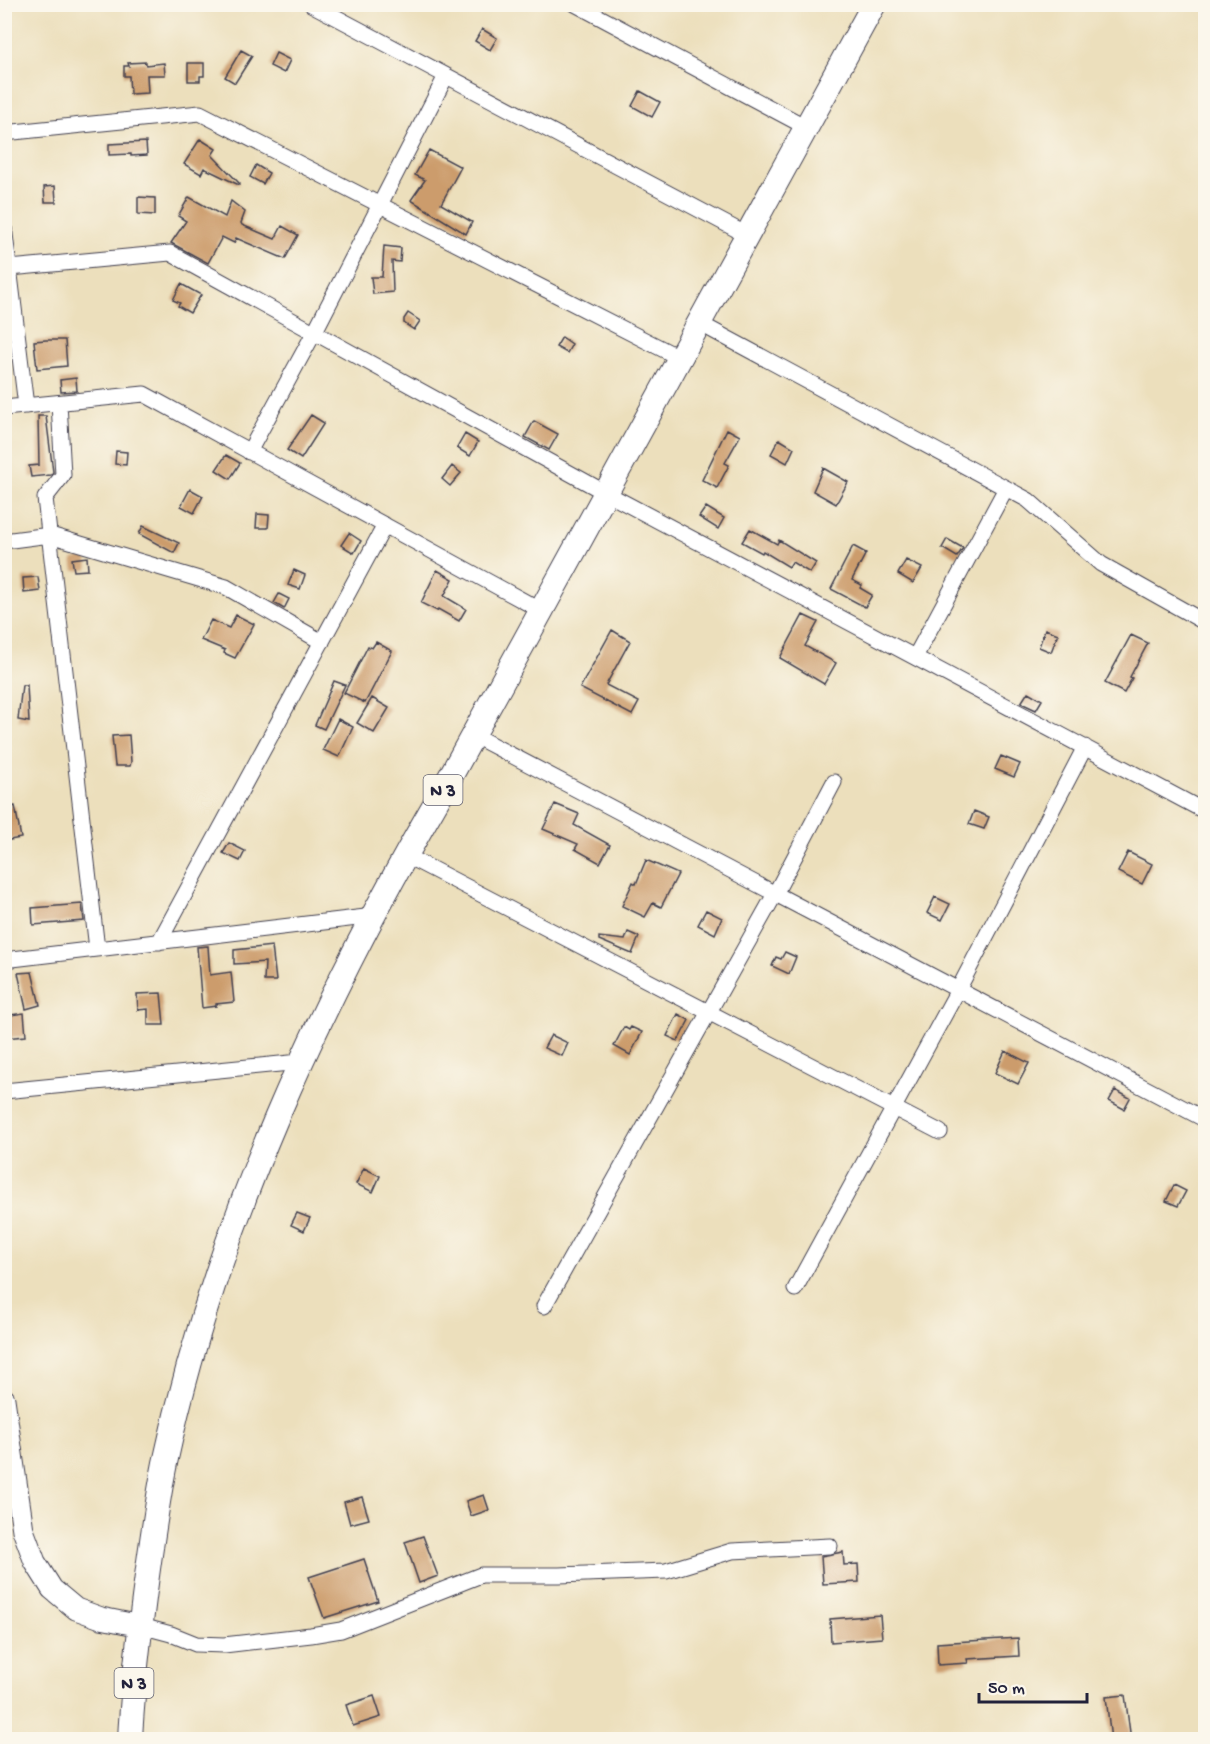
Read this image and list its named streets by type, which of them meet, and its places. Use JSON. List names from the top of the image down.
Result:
{
  "streets": {
    "main road": ["N 3"]
  },
  "scale_bar": "50 m"
}
